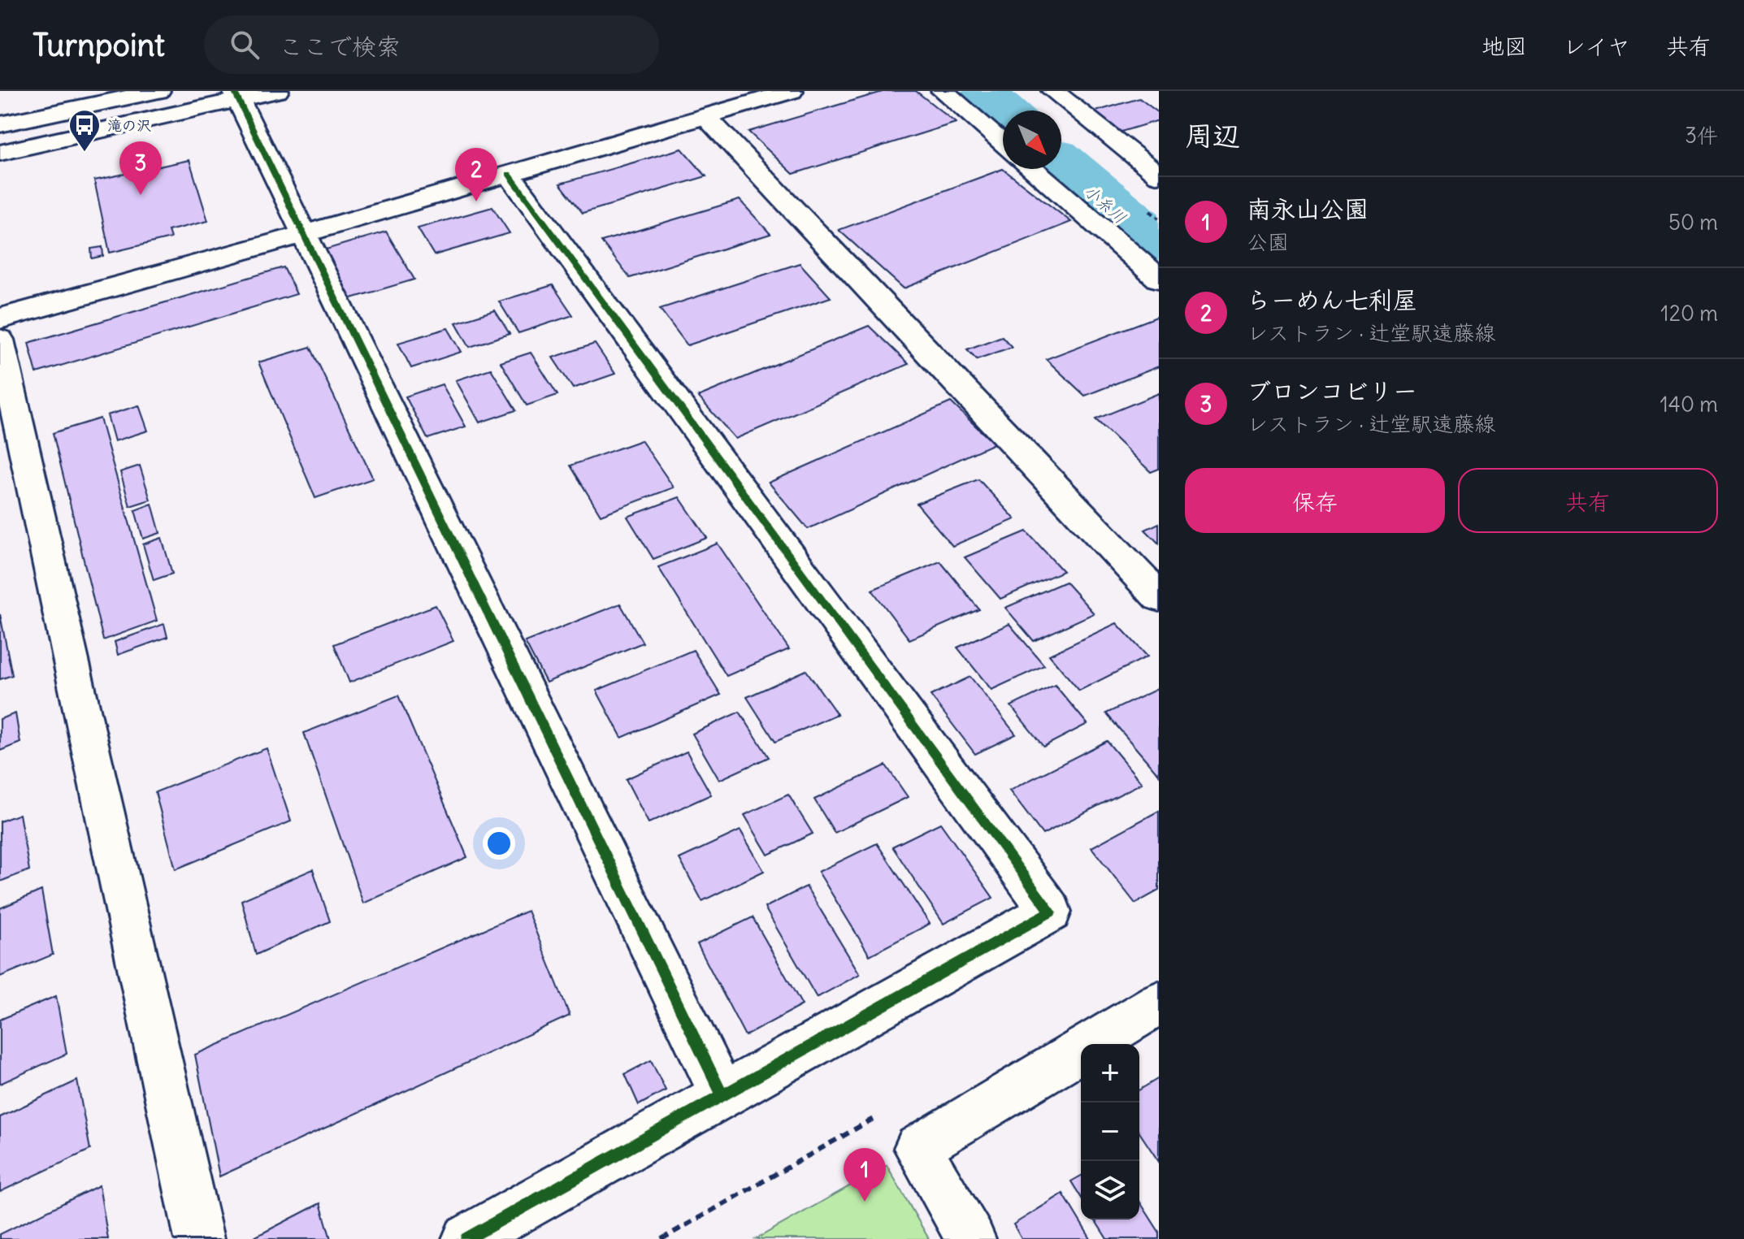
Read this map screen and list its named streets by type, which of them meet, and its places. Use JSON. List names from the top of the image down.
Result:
{
  "water": ["小糸川"],
  "places": {
    "bus stop": ["滝の沢"]
  },
  "north": "bottom right",
  "page": {
    "header": "Turnpoint",
    "search": "ここで検索",
    "nav": ["地図", "レイヤ", "共有"],
    "heading": ["周辺", "3件"],
    "pins": ["3", "2", "1"],
    "list": [
      {
        "mark": "1",
        "name": "南永山公園",
        "note": "公園",
        "value": "50 m"
      },
      {
        "mark": "2",
        "name": "らーめん七利屋",
        "note": "レストラン · 辻堂駅遠藤線",
        "value": "120 m"
      },
      {
        "mark": "3",
        "name": "ブロンコビリー",
        "note": "レストラン · 辻堂駅遠藤線",
        "value": "140 m"
      }
    ],
    "buttons": ["保存", "共有"],
    "map_buttons": ["+", "−"]
  }
}
